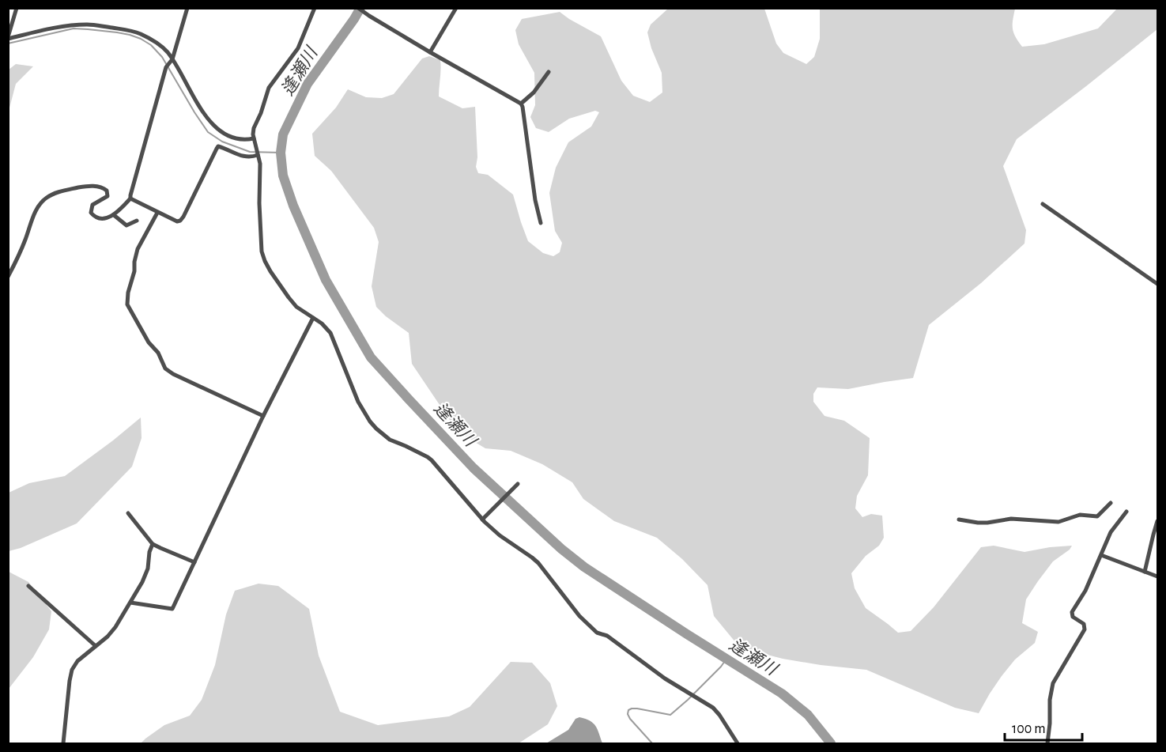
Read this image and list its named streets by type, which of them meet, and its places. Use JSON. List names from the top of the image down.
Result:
{
  "water": ["逢瀬川"],
  "scale_bar": "100 m"
}
